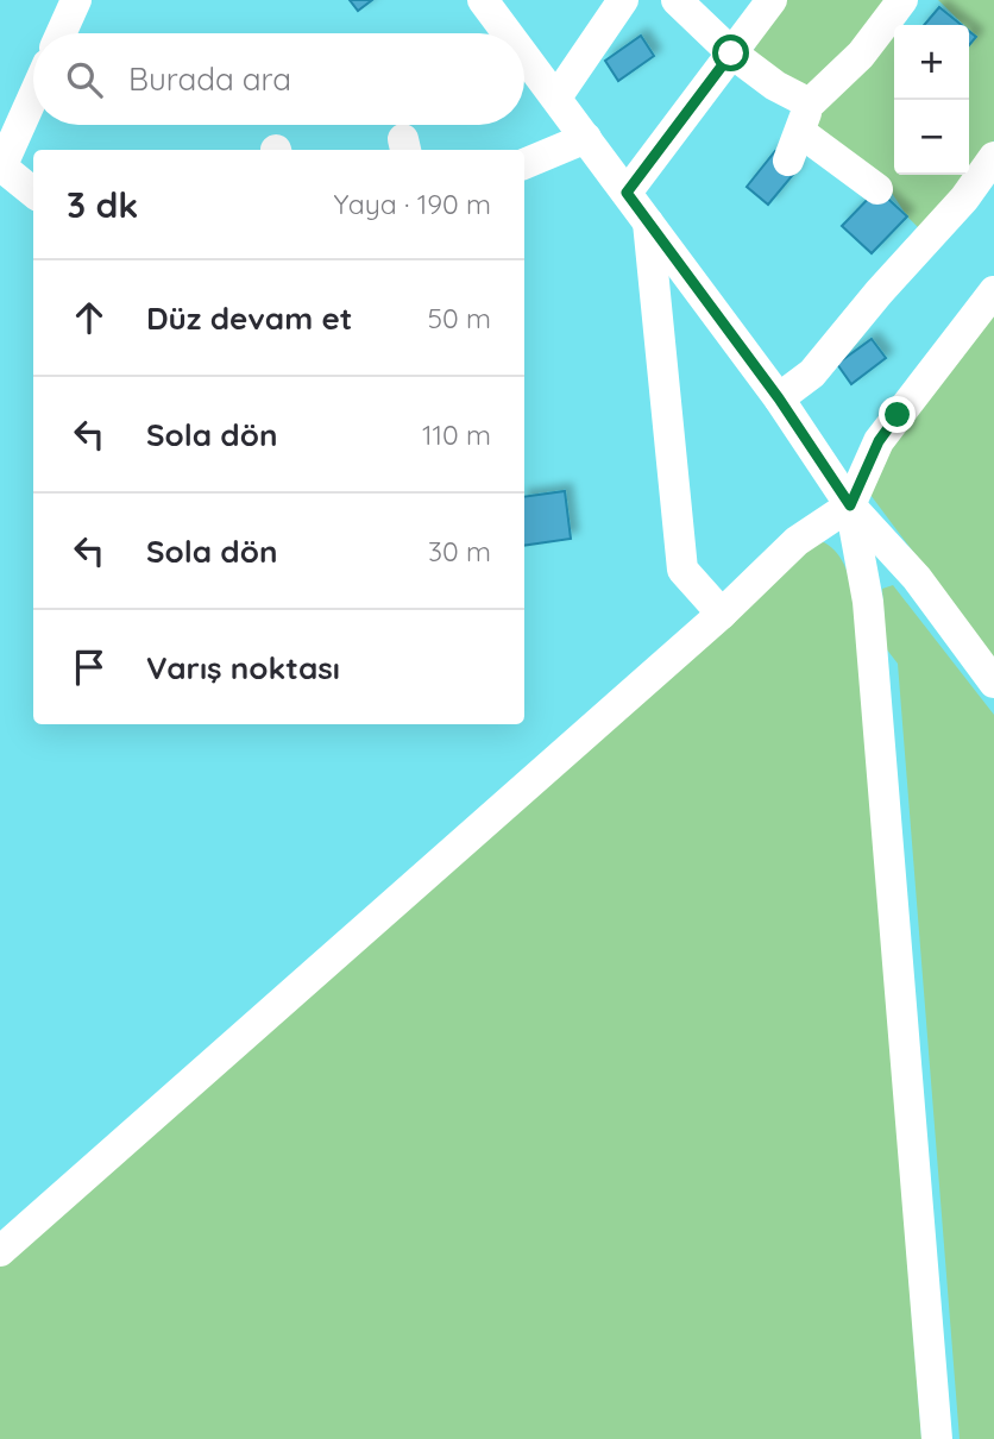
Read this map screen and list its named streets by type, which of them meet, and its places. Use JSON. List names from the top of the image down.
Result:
{
  "page": {
    "map_buttons": ["+", "−"],
    "search": "Burada ara",
    "heading": ["3 dk", "Yaya · 190 m"],
    "list": [
      ["Düz devam et", "50 m"],
      ["Sola dön", "110 m"],
      ["Sola dön", "30 m"],
      "Varış noktası"
    ]
  }
}
